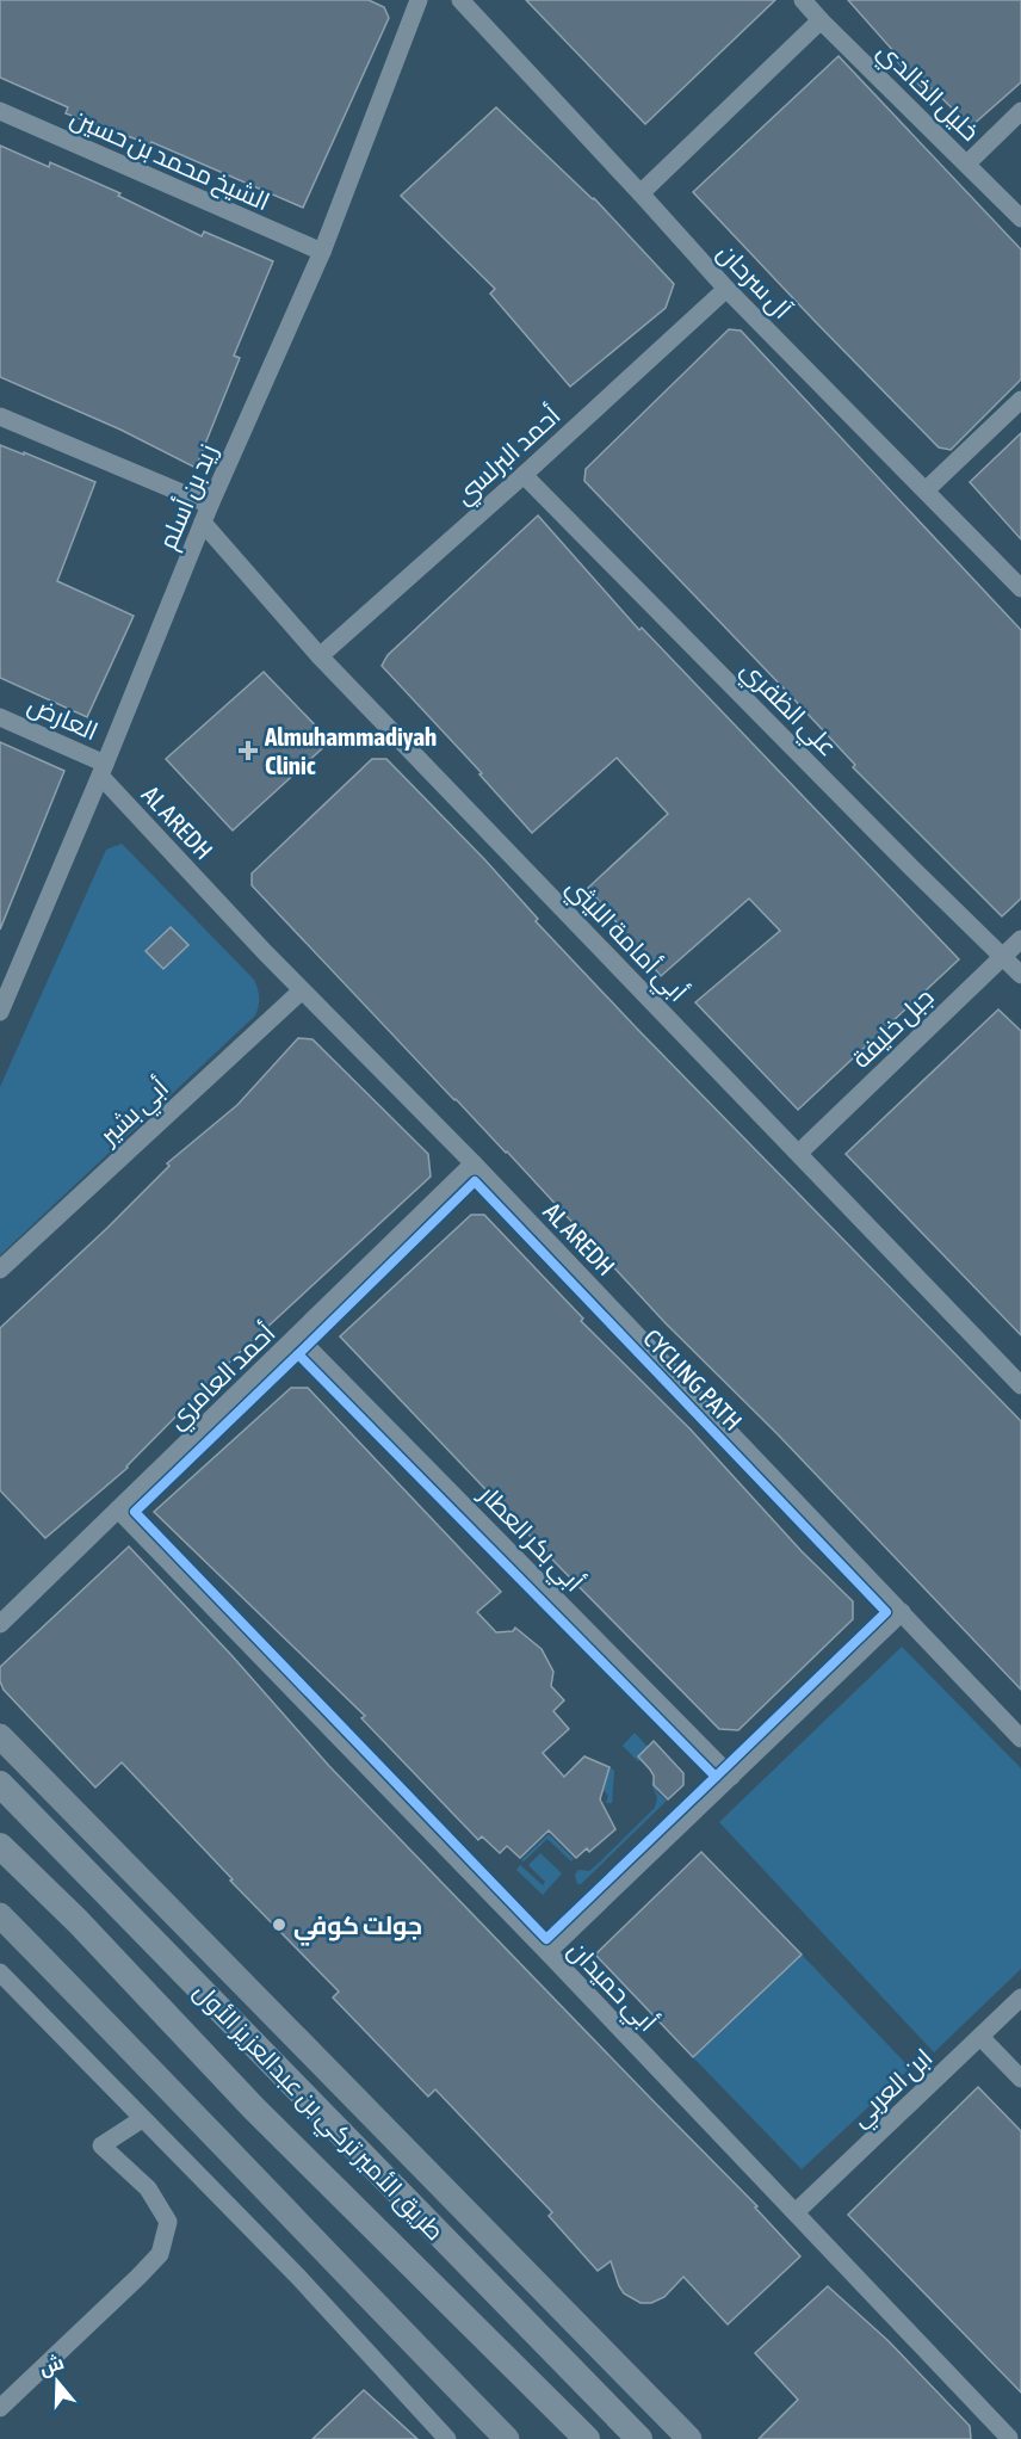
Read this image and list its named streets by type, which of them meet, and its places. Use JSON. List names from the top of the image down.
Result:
{
  "streets": {
    "main road": ["طريق الأمير تركي بن عبدالعزيز الأول"],
    "street": [
      "خليل الخالدي",
      "الشيخ محمد بن حسين",
      "آل سرحان",
      "أحمد البرلسي",
      "زيد بن أسلم",
      "علي الظفري",
      "العارض",
      "AL AREDH",
      "أبي أمامة الليثي",
      "جبل خليفة",
      "أبي بشير",
      "أحمد العامري",
      "أبي بكر العطار",
      "أبي حميدان",
      "ابن العربي"
    ],
    "cycle path": ["CYCLING PATH"]
  },
  "crossings": [
    ["الشيخ محمد بن حسين", "زيد بن أسلم"],
    ["آل سرحان", "أحمد البرلسي"],
    ["أحمد البرلسي", "علي الظفري"],
    ["أحمد البرلسي", "أبي أمامة الليثي"],
    ["زيد بن أسلم", "العارض"],
    ["زيد بن أسلم", "AL AREDH"],
    ["زيد بن أسلم", "أبي أمامة الليثي"],
    ["علي الظفري", "جبل خليفة"],
    ["العارض", "AL AREDH"],
    ["AL AREDH", "أبي بشير"],
    ["AL AREDH", "أحمد العامري"],
    ["أبي أمامة الليثي", "جبل خليفة"],
    ["أحمد العامري", "أبي بكر العطار"],
    ["أحمد العامري", "أبي حميدان"],
    ["أبي حميدان", "ابن العربي"]
  ],
  "places": {
    "health": ["Almuhammadiyah Clinic"],
    "other": ["جولت كوفي"]
  },
  "north": "top"
}
